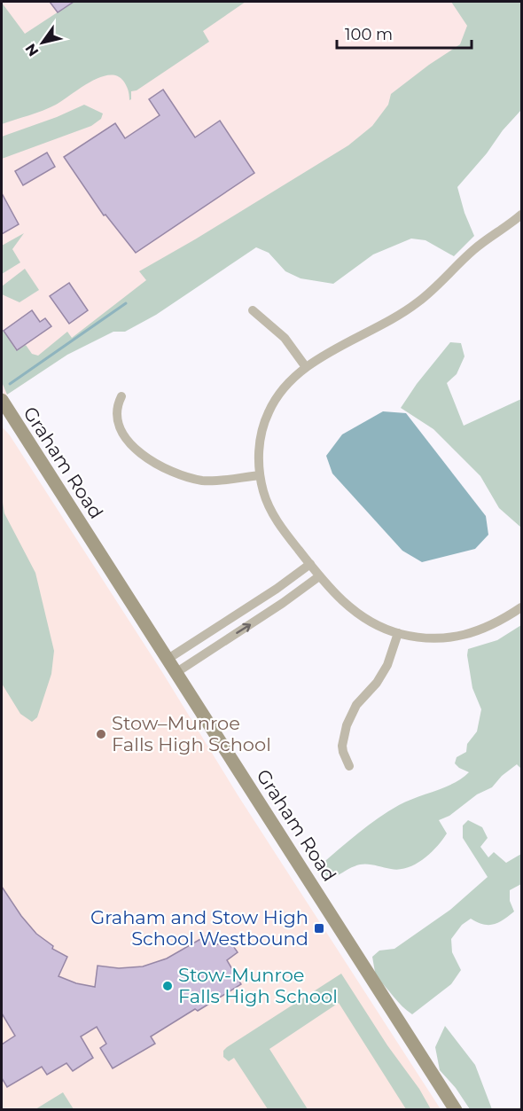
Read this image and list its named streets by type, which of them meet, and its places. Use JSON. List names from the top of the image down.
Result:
{
  "streets": {
    "main road": ["Graham Road"]
  },
  "places": {
    "other": ["Stow–Munroe Falls High School", "Stow-Munroe Falls High School"],
    "transit": ["Graham and Stow High School Westbound"]
  },
  "scale_bar": "100 m",
  "north": "bottom left"
}
